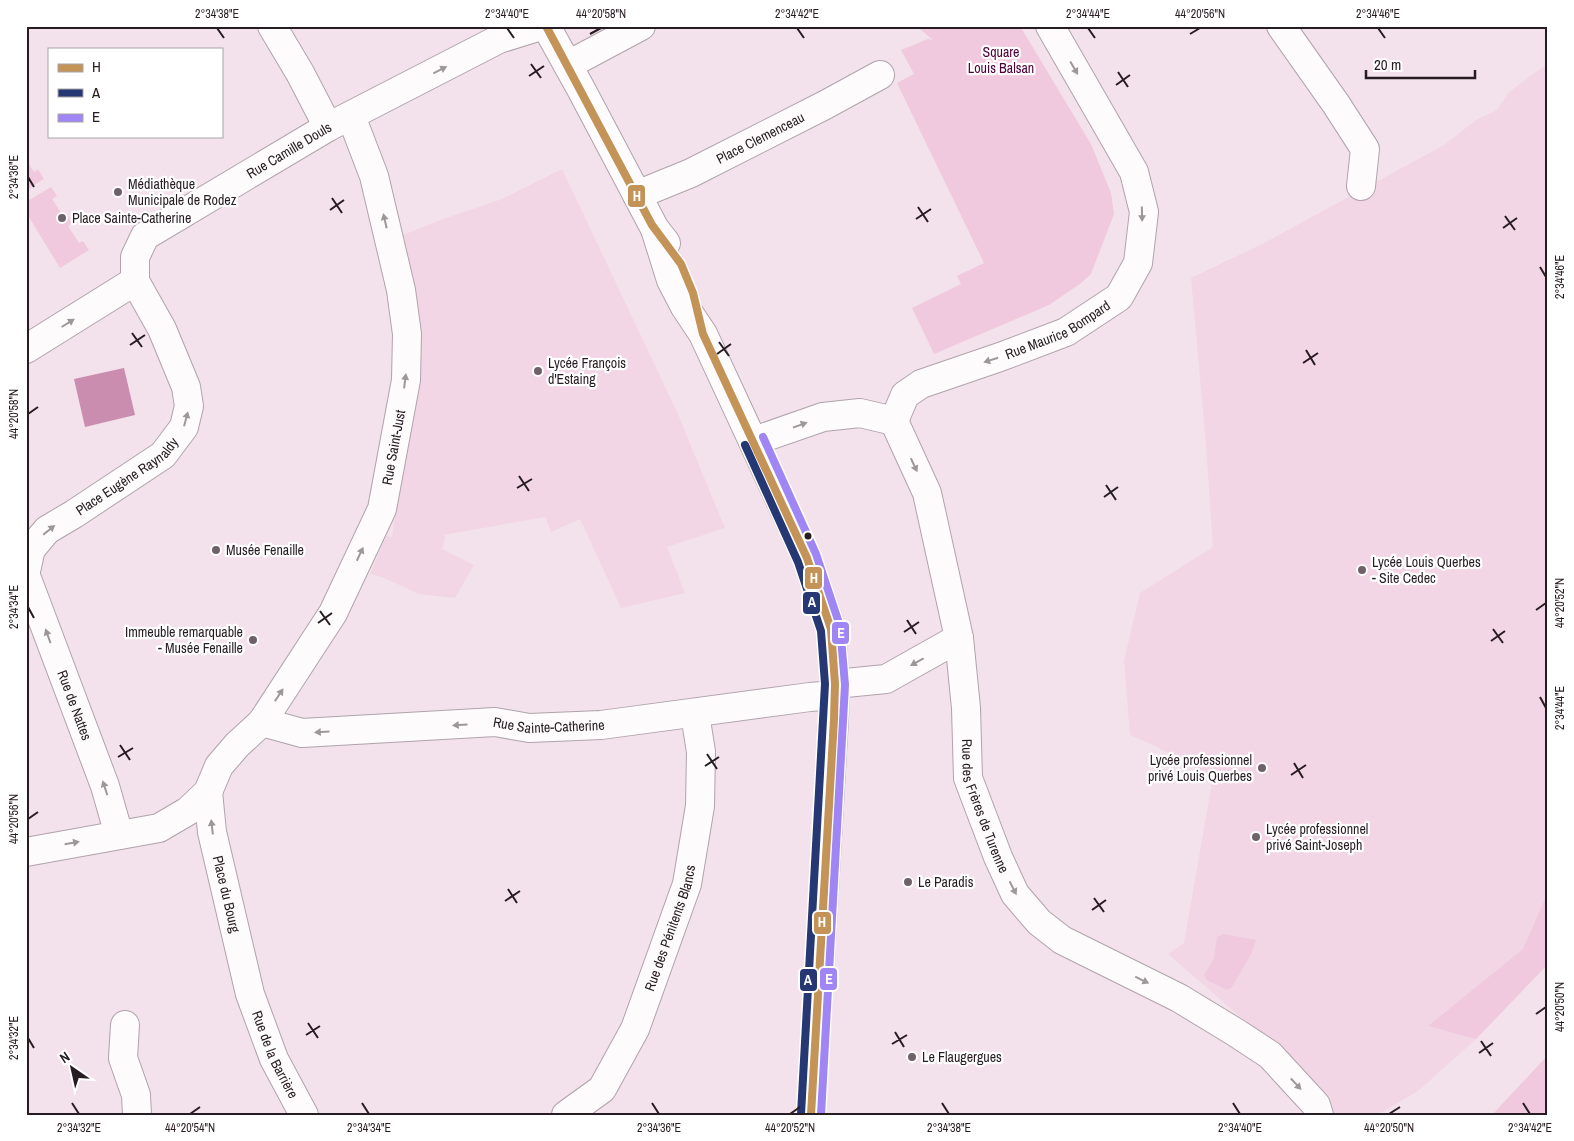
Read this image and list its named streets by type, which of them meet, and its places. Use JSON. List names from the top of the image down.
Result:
{
  "streets": {
    "street": [
      "Place Clemenceau",
      "Rue Camille Douls",
      "Rue Maurice Bompard",
      "Rue Saint-Just",
      "Place Eugène Raynaldy",
      "Rue de Nattes",
      "Rue Sainte-Catherine",
      "Rue des Frères de Turenne",
      "Place du Bourg",
      "Rue des Pénitents Blancs",
      "Rue de la Barrière"
    ]
  },
  "crossings": [
    ["Rue Camille Douls", "Rue Saint-Just"],
    ["Rue Camille Douls", "Place Eugène Raynaldy"],
    ["Rue Maurice Bompard", "Rue des Frères de Turenne"],
    ["Rue Saint-Just", "Rue Sainte-Catherine"],
    ["Rue Saint-Just", "Place du Bourg"],
    ["Rue de Nattes", "Place du Bourg"],
    ["Rue Sainte-Catherine", "Rue des Frères de Turenne"],
    ["Rue Sainte-Catherine", "Rue des Pénitents Blancs"],
    ["Place du Bourg", "Rue de la Barrière"]
  ],
  "one_way": [
    "Rue Camille Douls",
    "Rue Saint-Just",
    "Place Eugène Raynaldy",
    "Rue de Nattes",
    "Rue Sainte-Catherine",
    "Rue des Frères de Turenne"
  ],
  "parks": ["Square Louis Balsan"],
  "places": [
    "Médiathèque Municipale de Rodez",
    "Place Sainte-Catherine",
    "Lycée François d'Estaing",
    "Musée Fenaille",
    "Lycée Louis Querbes - Site Cedec",
    "Immeuble remarquable - Musée Fenaille",
    "Lycée professionnel privé Louis Querbes",
    "Lycée professionnel privé Saint-Joseph",
    "Le Paradis",
    "Le Flaugergues"
  ],
  "lines": ["transit line H", "transit line E", "transit line A"],
  "legend": ["H", "A", "E"],
  "scale_bar": "20 m",
  "north": "top left",
  "coordinates": [
    "2°34'38\"E",
    "2°34'40\"E",
    "44°20'58\"N",
    "2°34'42\"E",
    "2°34'44\"E",
    "44°20'56\"N",
    "2°34'46\"E",
    "2°34'36\"E",
    "44°20'52\"N",
    "2°34'34\"E",
    "44°20'50\"N",
    "2°34'32\"E",
    "44°20'54\"N"
  ]
}
